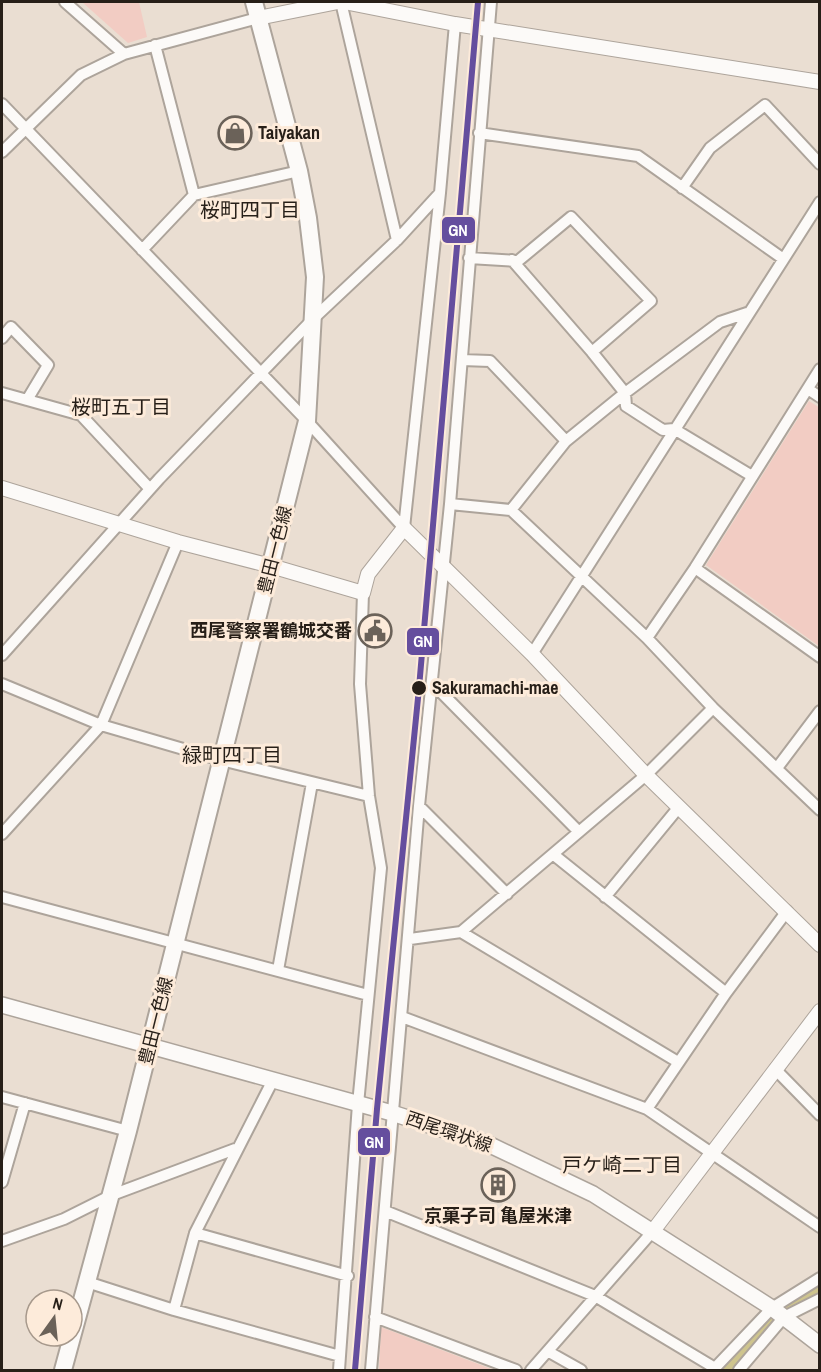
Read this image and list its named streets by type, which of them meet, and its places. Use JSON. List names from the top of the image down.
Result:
{
  "streets": {
    "main road": ["豊田一色線", "西尾環状線"]
  },
  "crossings": [
    ["豊田一色線", "西尾環状線"]
  ],
  "districts": [
    "桜町四丁目",
    "桜町五丁目",
    "緑町四丁目",
    "戸ケ崎二丁目"
  ],
  "places": {
    "shop": ["Taiyakan"],
    "public building": ["西尾警察署鶴城交番"],
    "other": ["Sakuramachi-mae"],
    "building": ["京菓子司 亀屋米津"]
  },
  "lines": ["transit line GN"],
  "north": "top"
}
